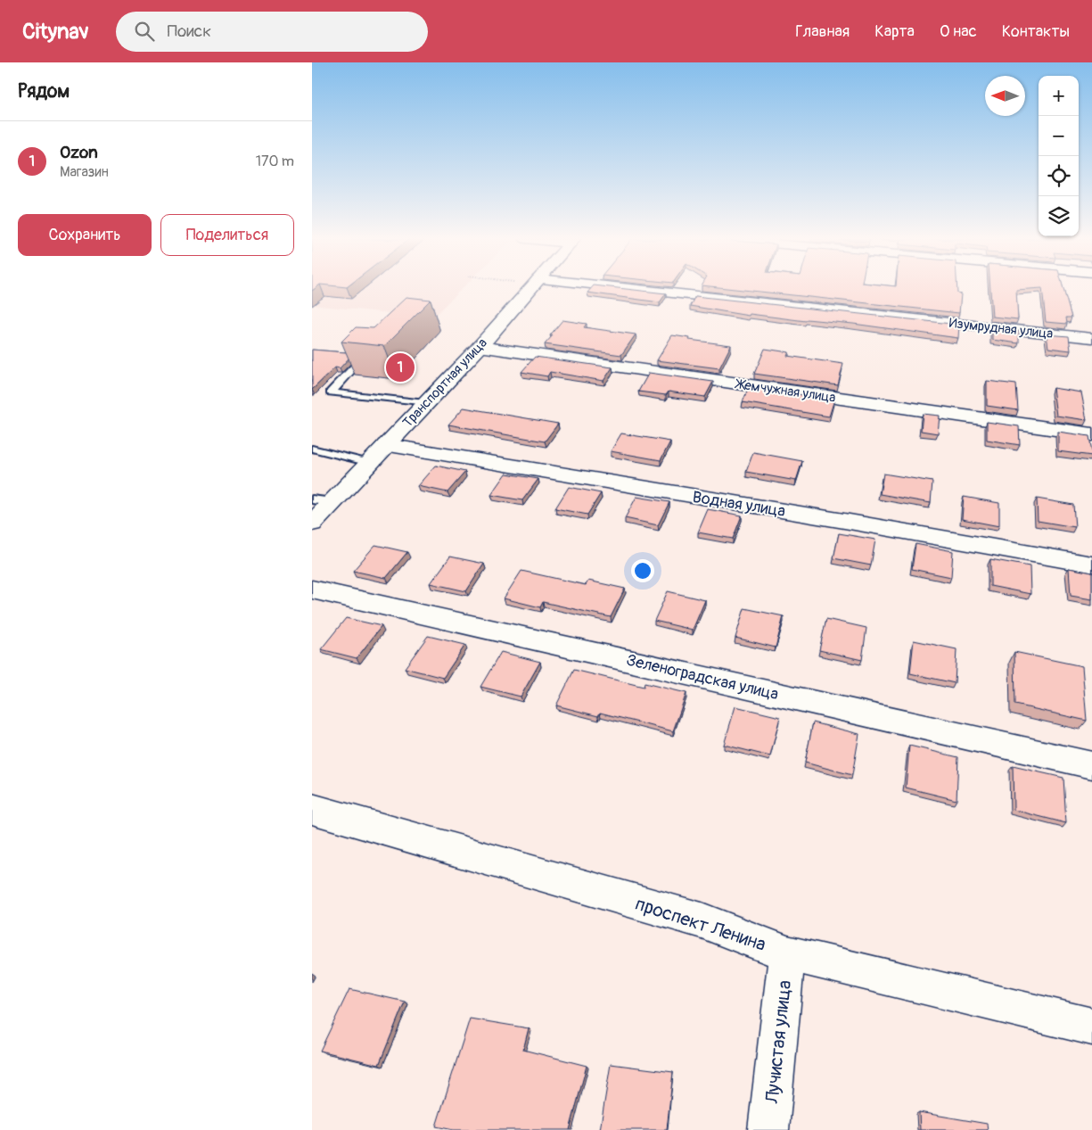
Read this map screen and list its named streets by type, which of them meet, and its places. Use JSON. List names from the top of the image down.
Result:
{
  "streets": {
    "street": [
      "Изумрудная улица",
      "Транспортная улица",
      "Жемчужная улица",
      "Водная улица",
      "Зеленоградская улица",
      "проспект Ленина",
      "Лучистая улица"
    ]
  },
  "crossings": [
    ["Транспортная улица", "Жемчужная улица"],
    ["Транспортная улица", "Водная улица"],
    ["проспект Ленина", "Лучистая улица"]
  ],
  "north": "left",
  "page": {
    "header": "Citynav",
    "search": "Поиск",
    "nav": [
      "Главная",
      "Карта",
      "О нас",
      "Контакты"
    ],
    "heading": "Рядом",
    "map_buttons": ["+", "−"],
    "list": [
      {
        "mark": "1",
        "name": "Ozon",
        "note": "Магазин",
        "value": "170 m"
      }
    ],
    "buttons": ["Сохранить", "Поделиться"],
    "pins": "1"
  }
}
